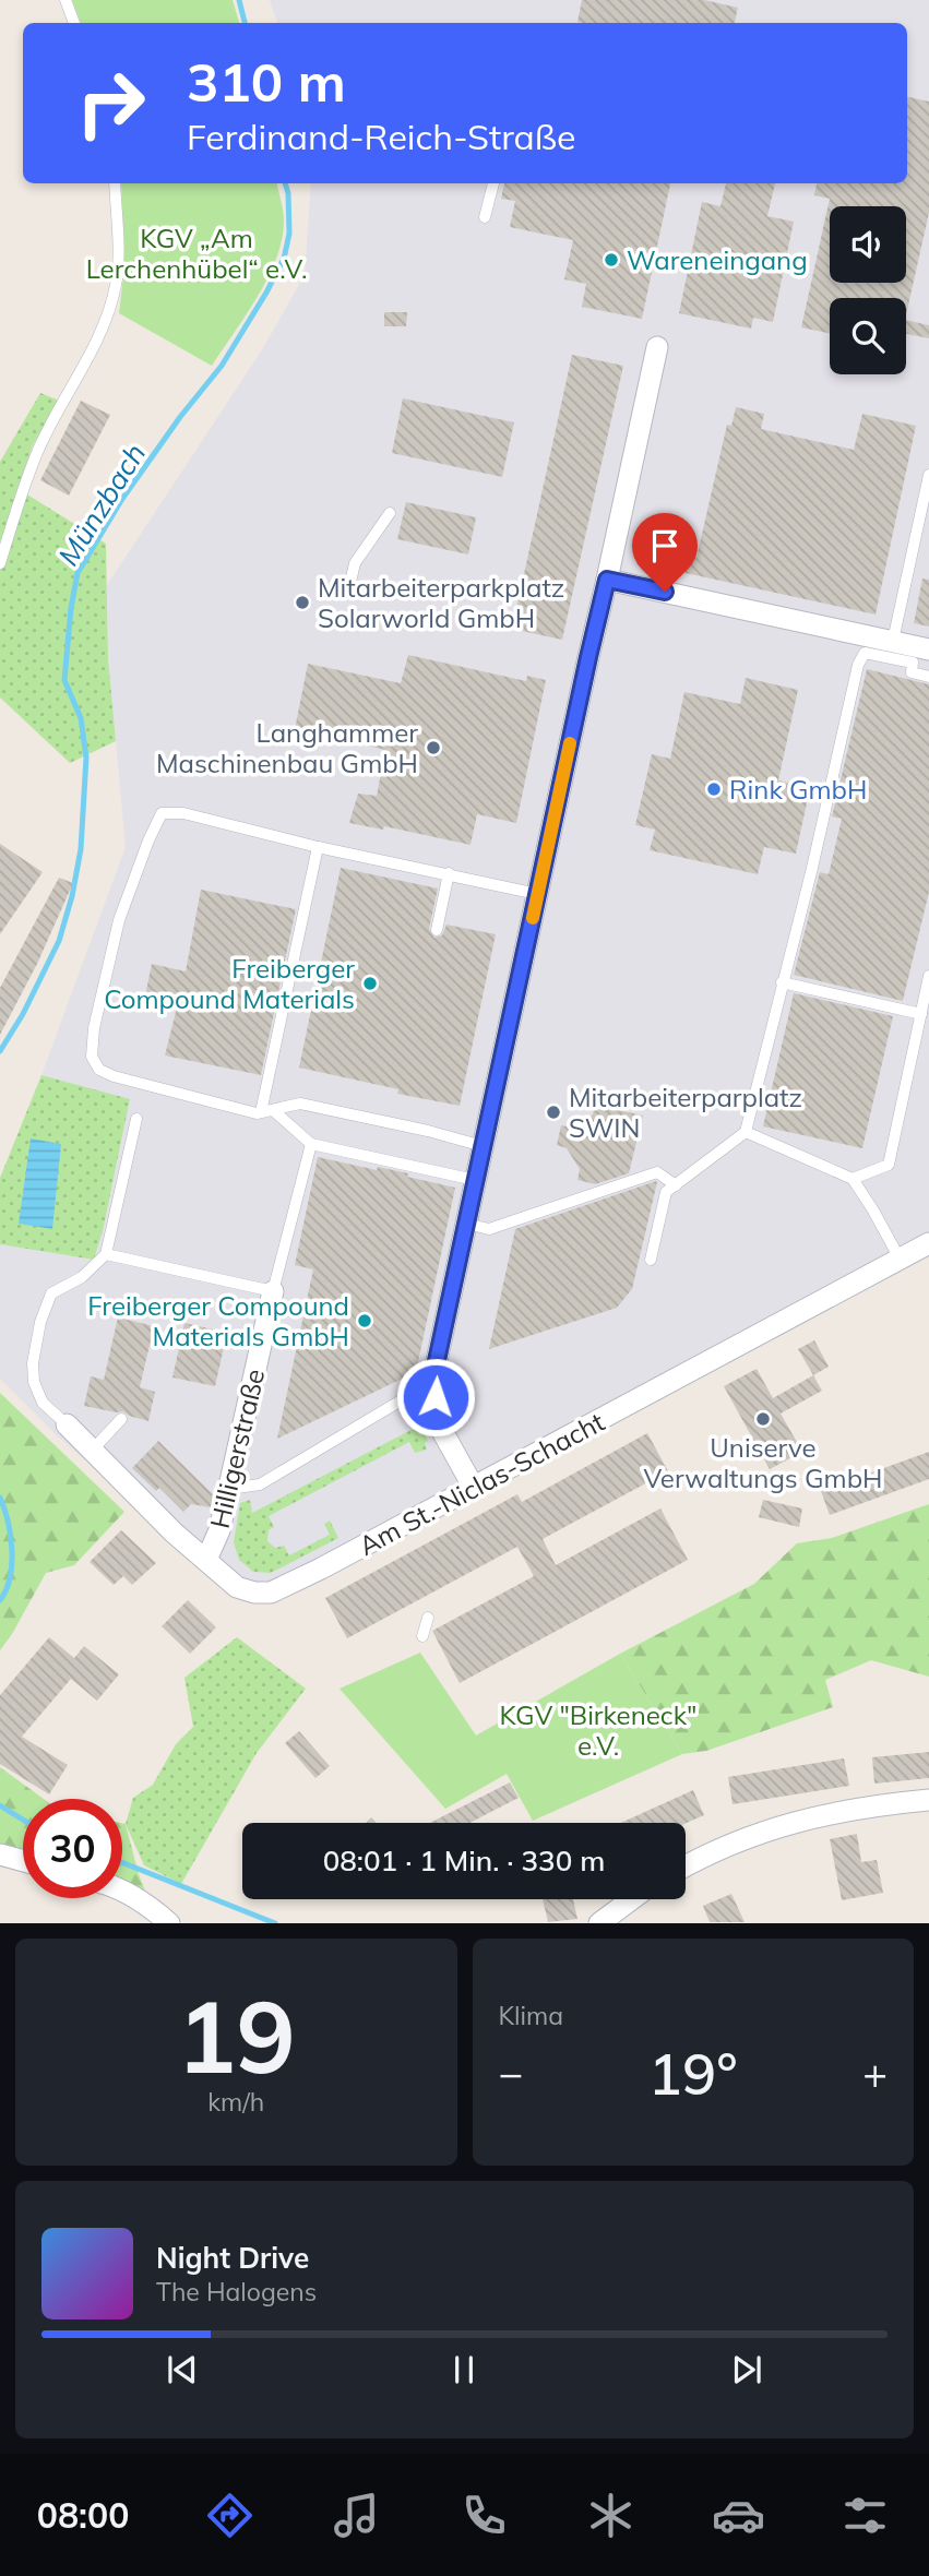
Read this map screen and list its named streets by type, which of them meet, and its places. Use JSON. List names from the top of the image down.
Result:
{
  "streets": {
    "street": ["Hilligerstraße", "Am St.-Niclas-Schacht"]
  },
  "crossings": [
    ["Hilligerstraße", "Am St.-Niclas-Schacht"]
  ],
  "water": ["Münzbach"],
  "parks": ["KGV „Am Lerchenhübel“ e.V.", "KGV \"Birkeneck\" e.V."],
  "places": [
    "Wareneingang",
    "Mitarbeiterparkplatz Solarworld GmbH",
    "Langhammer Maschinenbau GmbH",
    "Rink GmbH",
    "Freiberger Compound Materials",
    "Mitarbeiterparplatz SWIN",
    "Freiberger Compound Materials GmbH",
    "Uniserve Verwaltungs GmbH"
  ],
  "page": {
    "turn": ["310 m", "Ferdinand-Reich-Straße"],
    "limit": "30",
    "trip": "08:01 · 1 Min. · 330 m",
    "tile": [
      ["19", "km/h"],
      "Klima"
    ],
    "heat": ["−", "19°", "+"],
    "song": ["Night Drive", "The Halogens"],
    "tabs": "08:00"
  }
}
